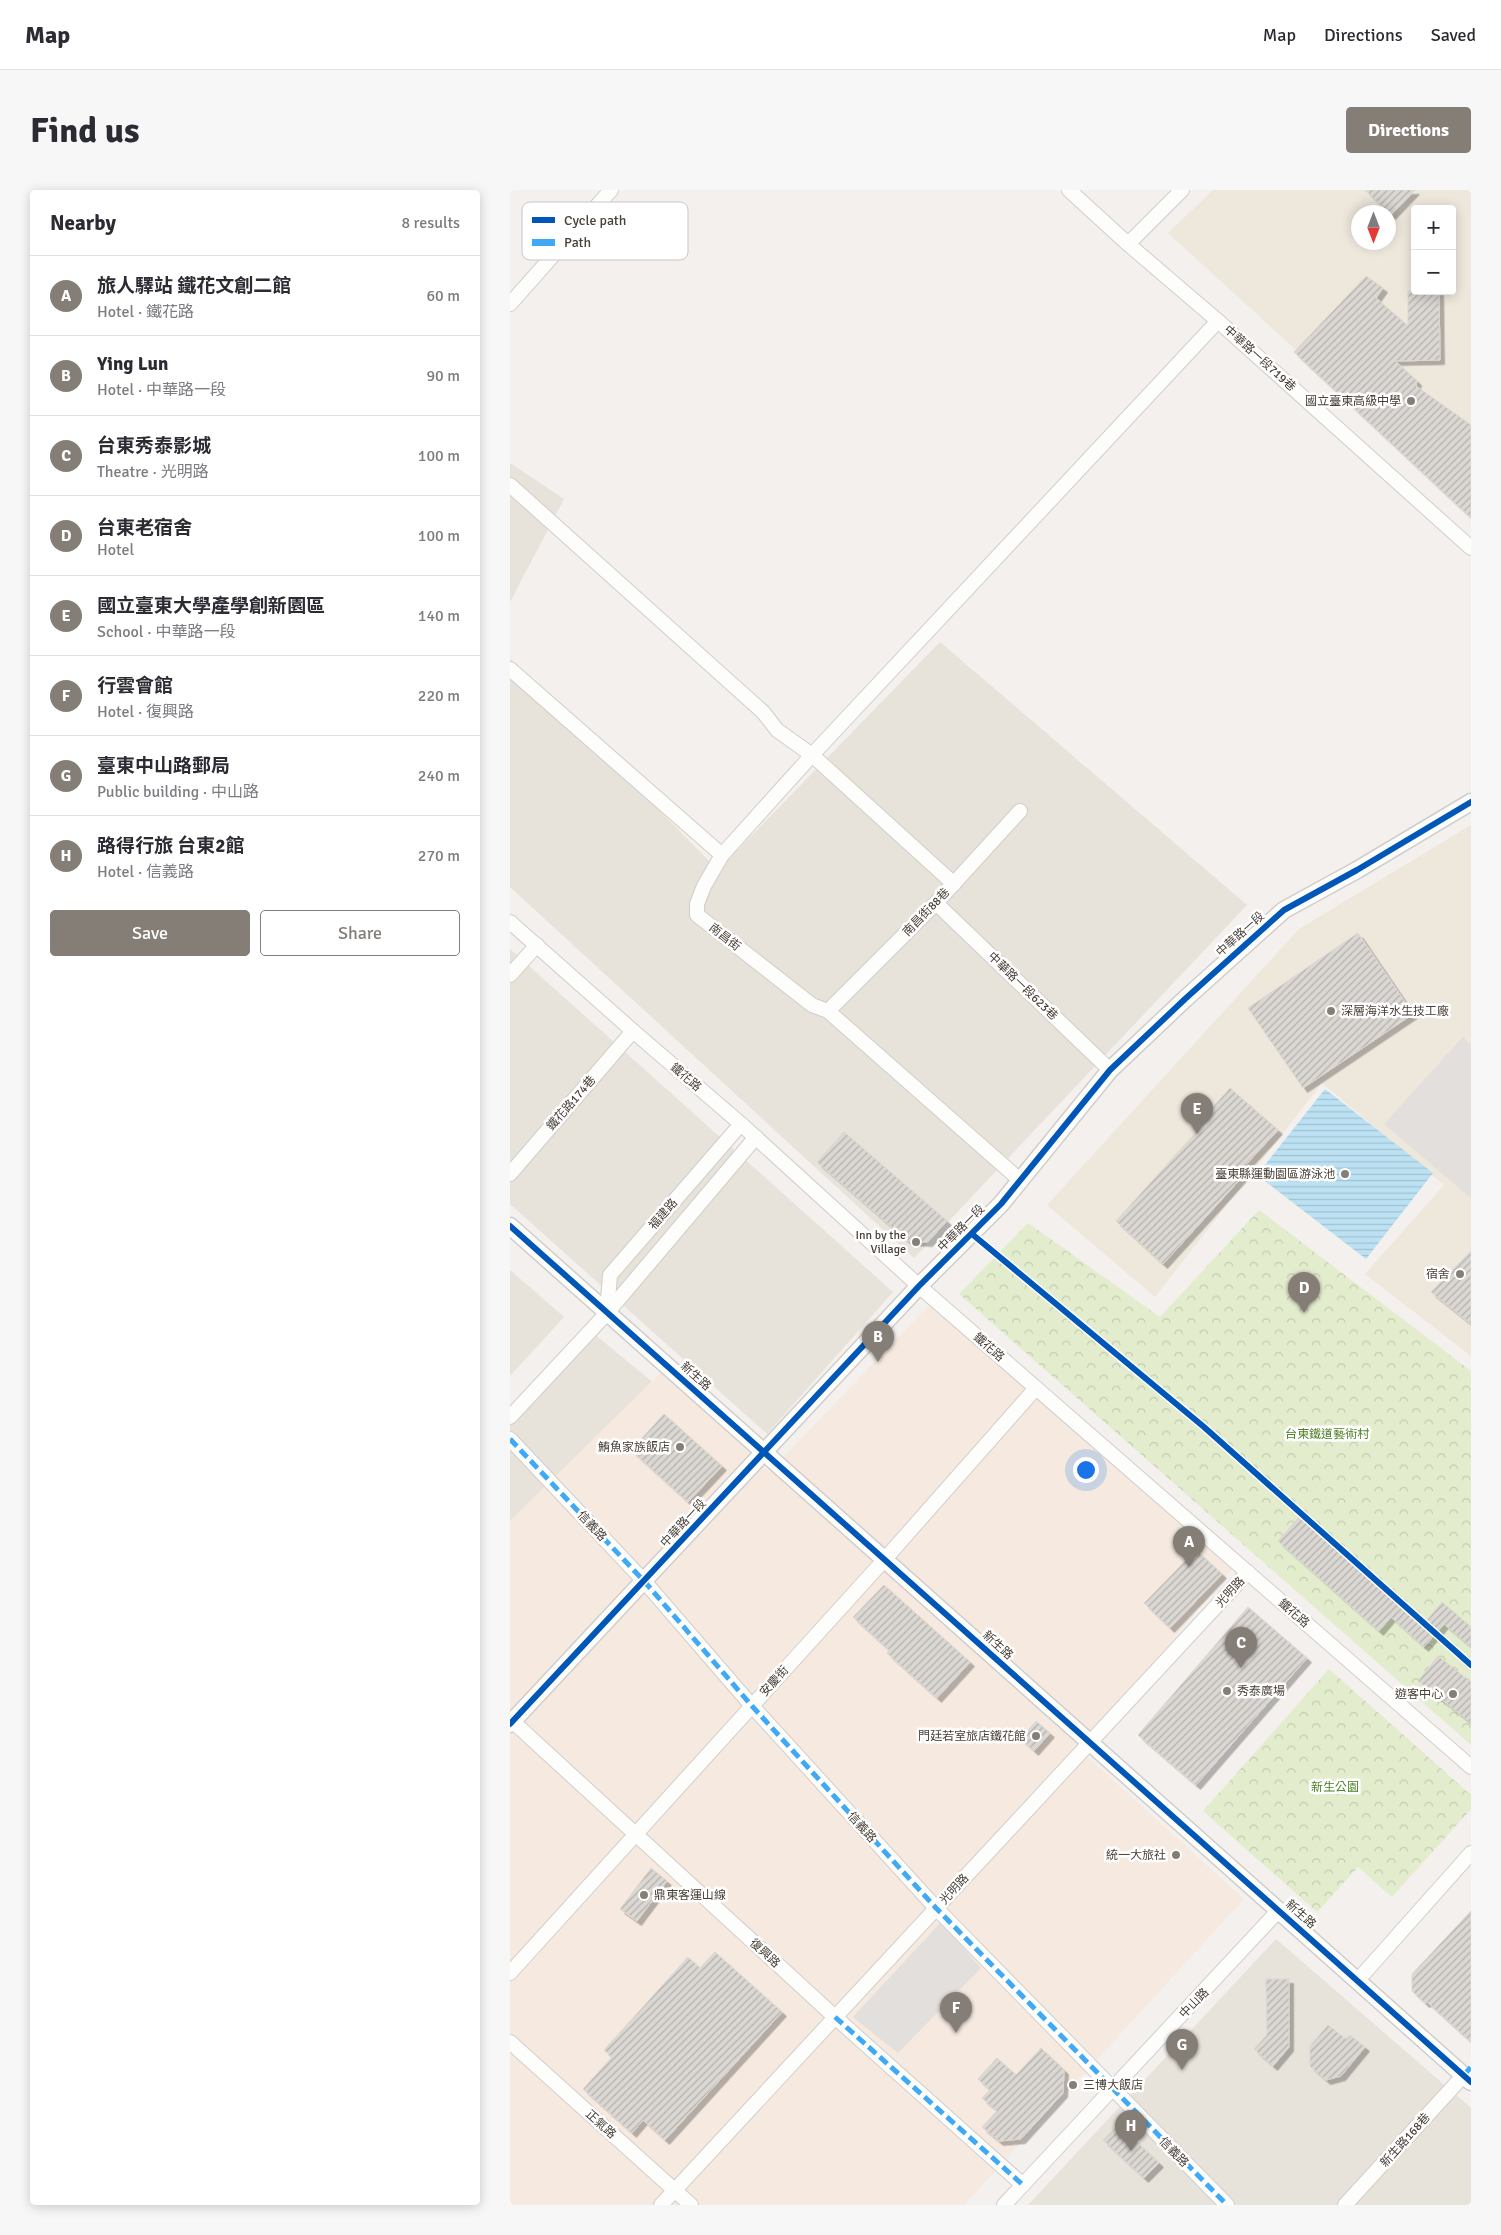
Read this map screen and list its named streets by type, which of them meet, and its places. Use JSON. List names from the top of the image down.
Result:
{
  "streets": {
    "street": [
      "中華路一段719巷",
      "南昌街88巷",
      "中華路一段",
      "南昌街",
      "中華路一段623巷",
      "鐵花路",
      "鐵花路174巷",
      "福建路",
      "新生路",
      "信義路",
      "光明路",
      "安慶街",
      "復興路",
      "中山路",
      "正氣路",
      "新生路168巷"
    ]
  },
  "crossings": [
    ["南昌街88巷", "南昌街"],
    ["南昌街88巷", "中華路一段623巷"],
    ["中華路一段", "南昌街"],
    ["中華路一段", "中華路一段623巷"],
    ["中華路一段", "鐵花路"],
    ["中華路一段", "新生路"],
    ["中華路一段", "信義路"],
    ["中華路一段", "復興路"],
    ["鐵花路", "鐵花路174巷"],
    ["鐵花路", "福建路"],
    ["鐵花路", "光明路"],
    ["鐵花路", "安慶街"],
    ["福建路", "新生路"],
    ["新生路", "光明路"],
    ["新生路", "安慶街"],
    ["新生路", "中山路"],
    ["新生路", "新生路168巷"],
    ["信義路", "光明路"],
    ["信義路", "安慶街"],
    ["信義路", "中山路"],
    ["光明路", "復興路"],
    ["光明路", "正氣路"],
    ["安慶街", "復興路"],
    ["復興路", "中山路"]
  ],
  "parks": ["台東鐵道藝術村", "新生公園"],
  "places": [
    "國立臺東高級中學",
    "深層海洋水生技工廠",
    "臺東縣運動園區游泳池",
    "Inn by the Village",
    "宿舍",
    "鮪魚家族飯店",
    "秀泰廣場",
    "遊客中心",
    "門廷若室旅店鐵花館",
    "統一大旅社",
    "鼎東客運山線",
    "三博大飯店"
  ],
  "legend": ["Cycle path", "Path"],
  "north": "bottom",
  "page": {
    "header": "Map",
    "nav": ["Map", "Directions", "Saved"],
    "buttons": [
      "Directions",
      ["Save", "Share"]
    ],
    "title": "Find us",
    "heading": ["Nearby", "8 results"],
    "map_buttons": ["+", "−"],
    "list": [
      {
        "mark": "A",
        "name": "旅人驛站 鐵花文創二館",
        "note": "Hotel · 鐵花路",
        "value": "60 m"
      },
      {
        "mark": "B",
        "name": "Ying Lun",
        "note": "Hotel · 中華路一段",
        "value": "90 m"
      },
      {
        "mark": "C",
        "name": "台東秀泰影城",
        "note": "Theatre · 光明路",
        "value": "100 m"
      },
      {
        "mark": "D",
        "name": "台東老宿舍",
        "note": "Hotel",
        "value": "100 m"
      },
      {
        "mark": "E",
        "name": "國立臺東大學產學創新園區",
        "note": "School · 中華路一段",
        "value": "140 m"
      },
      {
        "mark": "F",
        "name": "行雲會館",
        "note": "Hotel · 復興路",
        "value": "220 m"
      },
      {
        "mark": "G",
        "name": "臺東中山路郵局",
        "note": "Public building · 中山路",
        "value": "240 m"
      },
      {
        "mark": "H",
        "name": "路得行旅 台東2館",
        "note": "Hotel · 信義路",
        "value": "270 m"
      }
    ],
    "pins": [
      "E",
      "D",
      "B",
      "A",
      "C",
      "F",
      "G",
      "H"
    ]
  }
}
